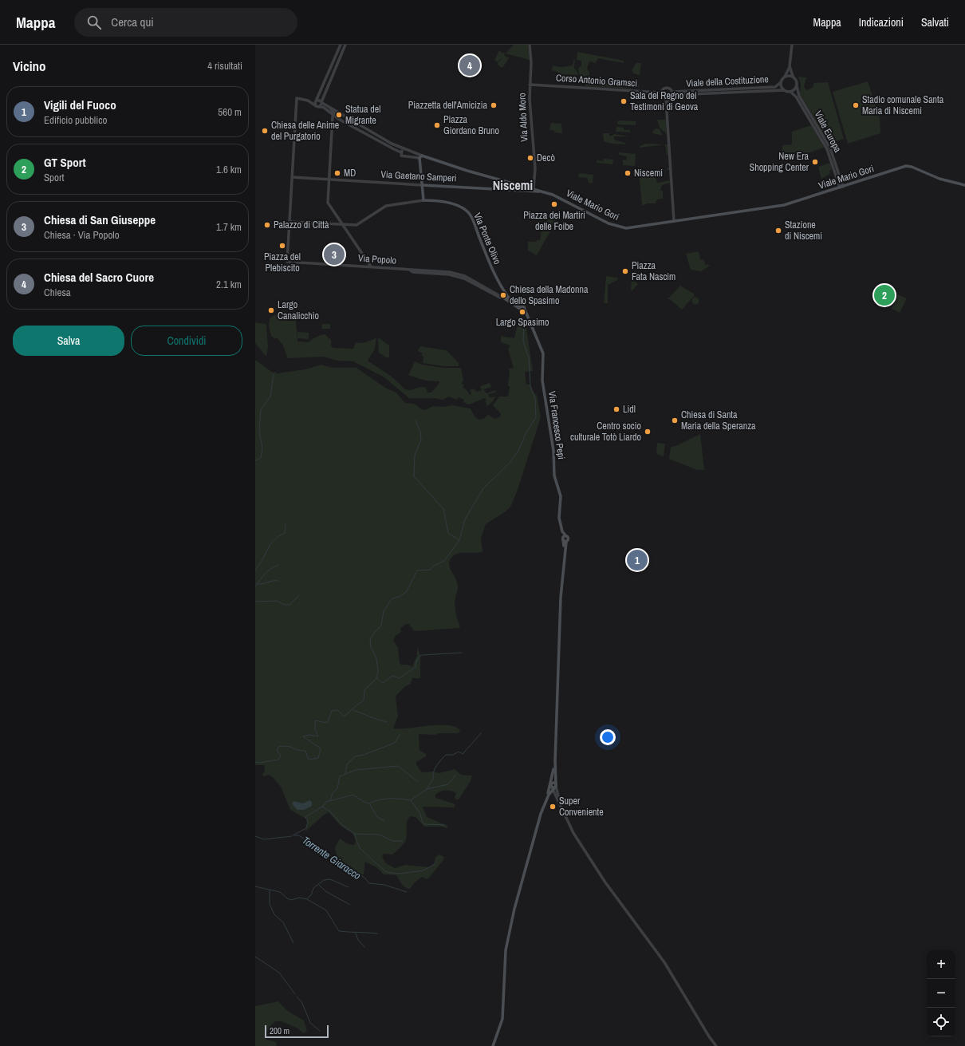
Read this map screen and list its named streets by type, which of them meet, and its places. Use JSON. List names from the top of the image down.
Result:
{
  "streets": {
    "main road": [
      "Via Gaetano Samperi",
      "Viale Mario Gori",
      "Via Ponte Olivo",
      "Via Francesco Pepi"
    ],
    "street": [
      "Corso Antonio Gramsci",
      "Viale della Costituzione",
      "Via Aldo Moro",
      "Viale Europa",
      "Via Popolo"
    ]
  },
  "crossings": [
    ["Corso Antonio Gramsci", "Viale della Costituzione"],
    ["Corso Antonio Gramsci", "Via Aldo Moro"],
    ["Viale della Costituzione", "Viale Europa"],
    ["Via Aldo Moro", "Viale Mario Gori"],
    ["Viale Europa", "Viale Mario Gori"],
    ["Via Gaetano Samperi", "Viale Mario Gori"],
    ["Via Ponte Olivo", "Via Francesco Pepi"]
  ],
  "districts": ["Niscemi"],
  "water": ["Torrente Giaracco"],
  "places": [
    "Sala del Regno dei Testimoni di Geova",
    "Piazzetta dell'Amicizia",
    "Stadio comunale Santa Maria di Niscemi",
    "Statua del Migrante",
    "Piazza Giordano Bruno",
    "Chiesa delle Anime del Purgatorio",
    "Decò",
    "New Era Shopping Center",
    "MD",
    "Niscemi",
    "Piazza dei Martiri delle Foibe",
    "Palazzo di Città",
    "Stazione di Niscemi",
    "Piazza del Plebiscito",
    "Piazza Fata Nascim",
    "Chiesa della Madonna dello Spasimo",
    "Largo Canalicchio",
    "Largo Spasimo",
    "Lidl",
    "Chiesa di Santa Maria della Speranza",
    "Centro socio culturale Totò Liardo",
    "Super Conveniente"
  ],
  "scale_bar": "200 m",
  "page": {
    "header": "Mappa",
    "search": "Cerca qui",
    "nav": ["Mappa", "Indicazioni", "Salvati"],
    "heading": ["Vicino", "4 risultati"],
    "pins": [
      "4",
      "3",
      "2",
      "1"
    ],
    "list": [
      {
        "mark": "1",
        "name": "Vigili del Fuoco",
        "note": "Edificio pubblico",
        "value": "560 m"
      },
      {
        "mark": "2",
        "name": "GT Sport",
        "note": "Sport",
        "value": "1.6 km"
      },
      {
        "mark": "3",
        "name": "Chiesa di San Giuseppe",
        "note": "Chiesa · Via Popolo",
        "value": "1.7 km"
      },
      {
        "mark": "4",
        "name": "Chiesa del Sacro Cuore",
        "note": "Chiesa",
        "value": "2.1 km"
      }
    ],
    "buttons": ["Salva", "Condividi"],
    "map_buttons": ["+", "−"],
    "scale": "200 m"
  }
}
